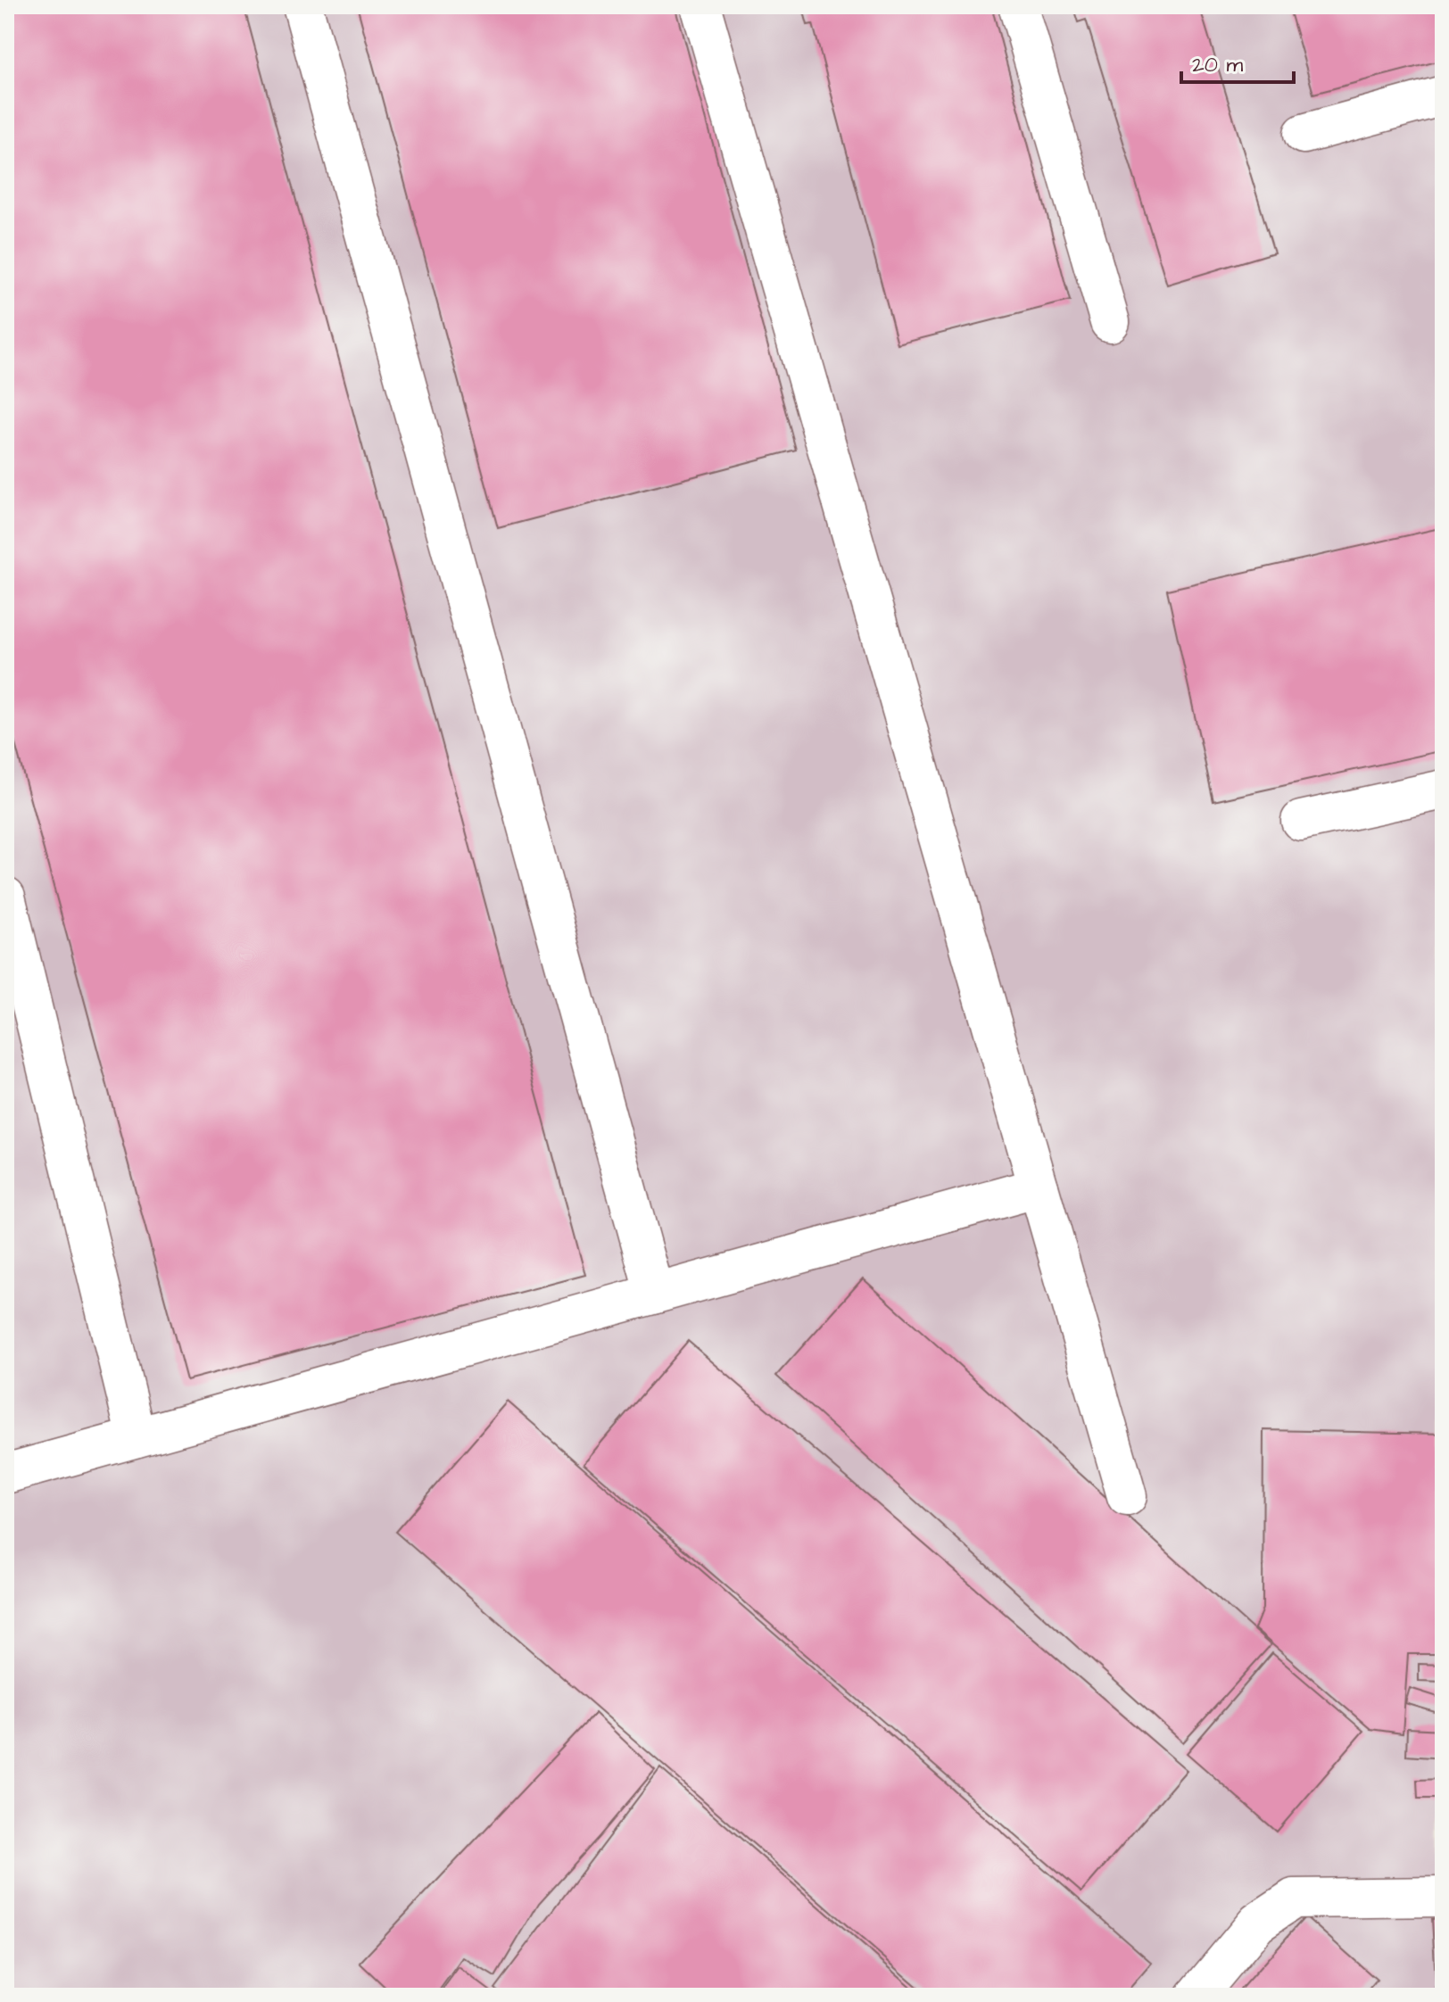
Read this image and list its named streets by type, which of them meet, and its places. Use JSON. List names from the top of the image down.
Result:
{
  "scale_bar": "20 m"
}
